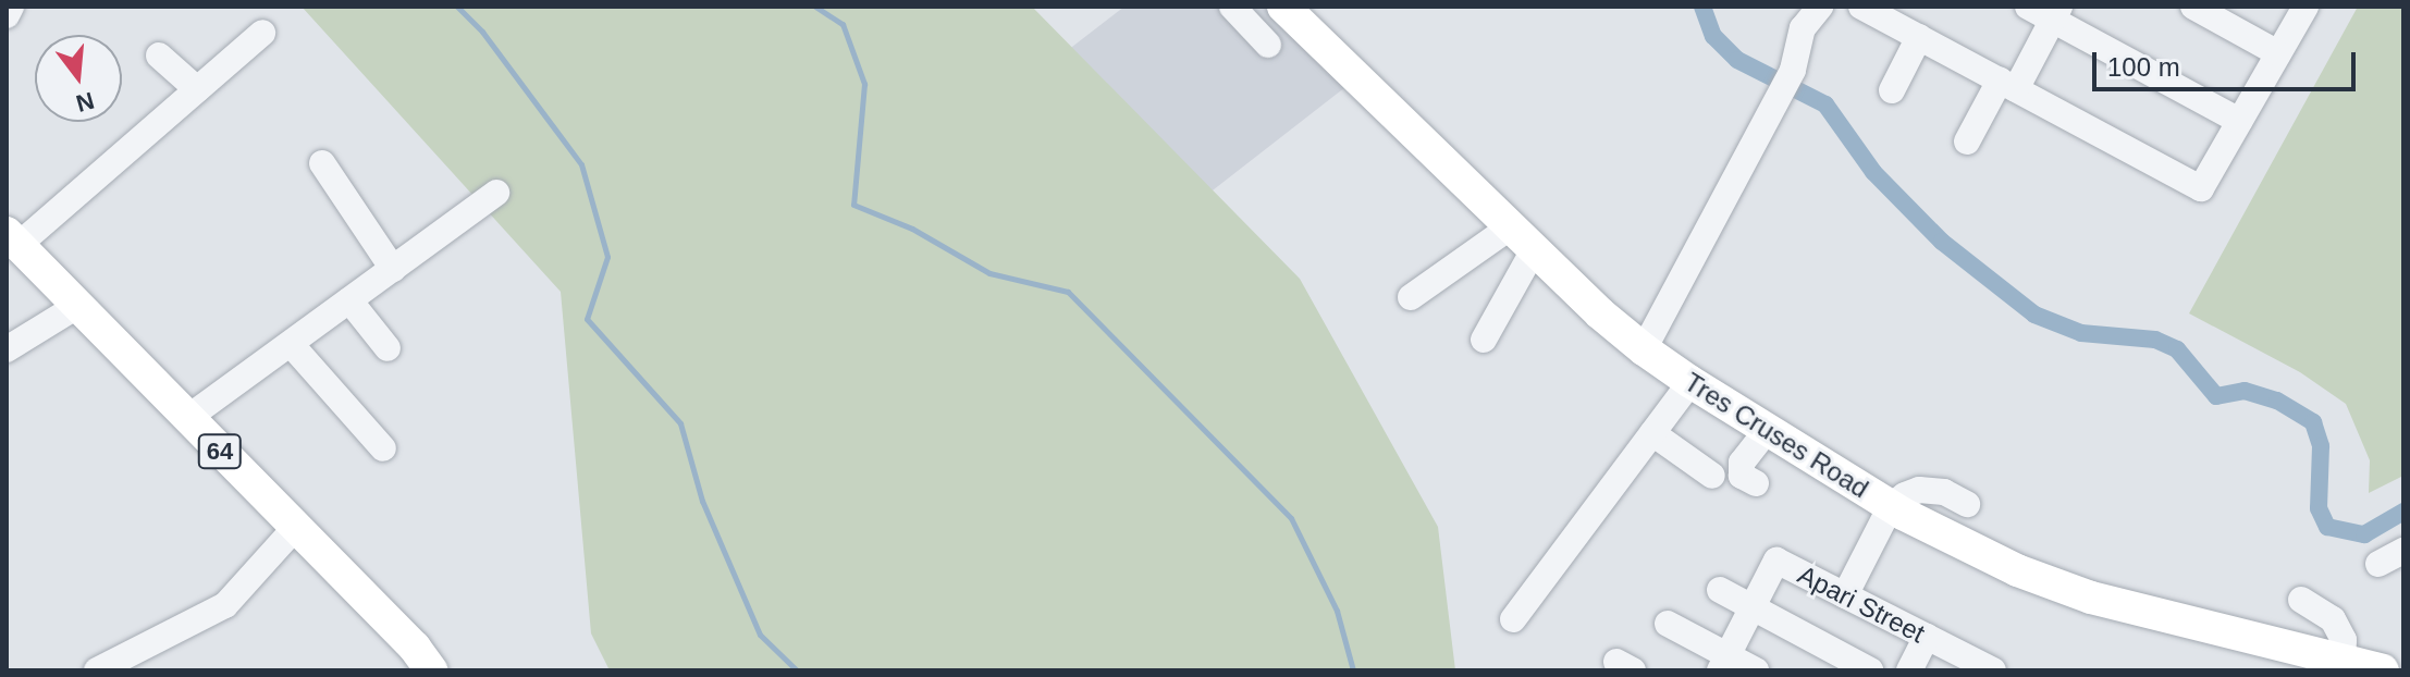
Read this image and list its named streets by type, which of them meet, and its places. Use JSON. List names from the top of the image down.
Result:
{
  "streets": {
    "main road": ["Tres Cruses Road", "64"],
    "street": ["Apari Street"]
  },
  "scale_bar": "100 m",
  "north": "bottom"
}
